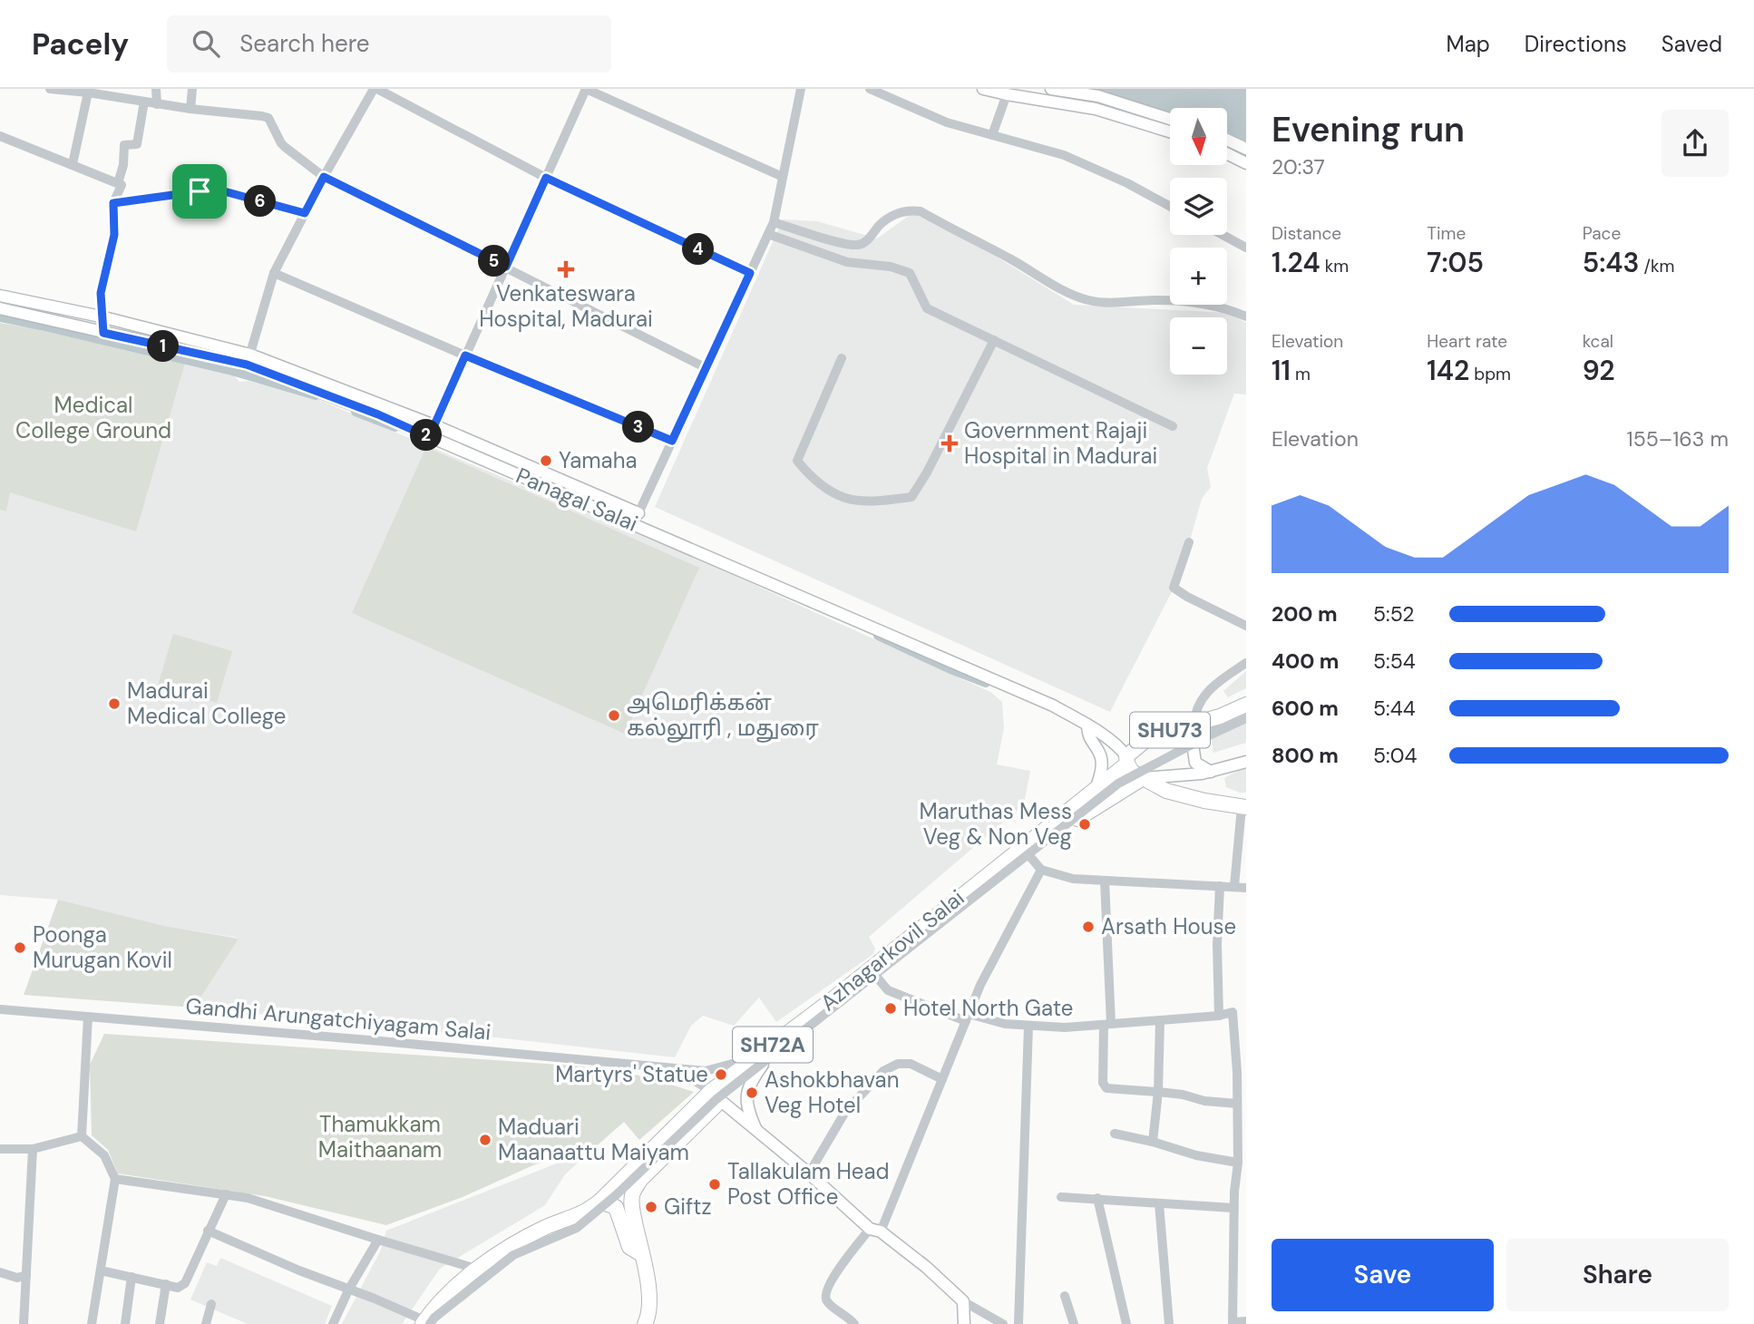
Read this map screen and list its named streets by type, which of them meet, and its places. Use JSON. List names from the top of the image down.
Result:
{
  "streets": {
    "highway": ["SHU73", "Azhagarkovil Salai", "SH72A"],
    "main road": ["Panagal Salai"],
    "street": ["Gandhi Arungatchiyagam Salai"]
  },
  "crossings": [
    ["Panagal Salai", "SHU73"],
    ["Panagal Salai", "Azhagarkovil Salai"],
    ["SHU73", "Azhagarkovil Salai"],
    ["Azhagarkovil Salai", "Gandhi Arungatchiyagam Salai"]
  ],
  "parks": ["Medical College Ground", "Thamukkam Maithaanam"],
  "places": {
    "health": ["Venkateswara Hospital, Madurai", "Government Rajaji Hospital in Madurai"],
    "other": [
      "Yamaha",
      "Madurai Medical College",
      "அமெரிக்கன் கல்லூரி , மதுரை",
      "Maruthas Mess Veg & Non Veg",
      "Arsath House",
      "Poonga Murugan Kovil",
      "Hotel North Gate",
      "Martyrs' Statue",
      "Ashokbhavan Veg Hotel",
      "Maduari Maanaattu Maiyam",
      "Tallakulam Head Post Office",
      "Giftz"
    ]
  },
  "north": "bottom",
  "page": {
    "header": "Pacely",
    "search": "Search here",
    "nav": ["Map", "Directions", "Saved"],
    "heading": ["Evening run", "20:37"],
    "map_buttons": ["+", "−"],
    "pins": [
      "6",
      "4",
      "5",
      "1",
      "3",
      "2"
    ],
    "stats": [
      ["Distance", "1.24 km"],
      ["Time", "7:05"],
      ["Pace", "5:43 /km"],
      ["Elevation", "11 m"],
      ["Heart rate", "142 bpm"],
      ["kcal", "92"]
    ],
    "chart": ["Elevation", "155–163 m"],
    "list": [
      {
        "name": "200 m",
        "note": "5:52"
      },
      {
        "name": "400 m",
        "note": "5:54"
      },
      {
        "name": "600 m",
        "note": "5:44"
      },
      {
        "name": "800 m",
        "note": "5:04"
      }
    ],
    "buttons": ["Save", "Share"]
  }
}
